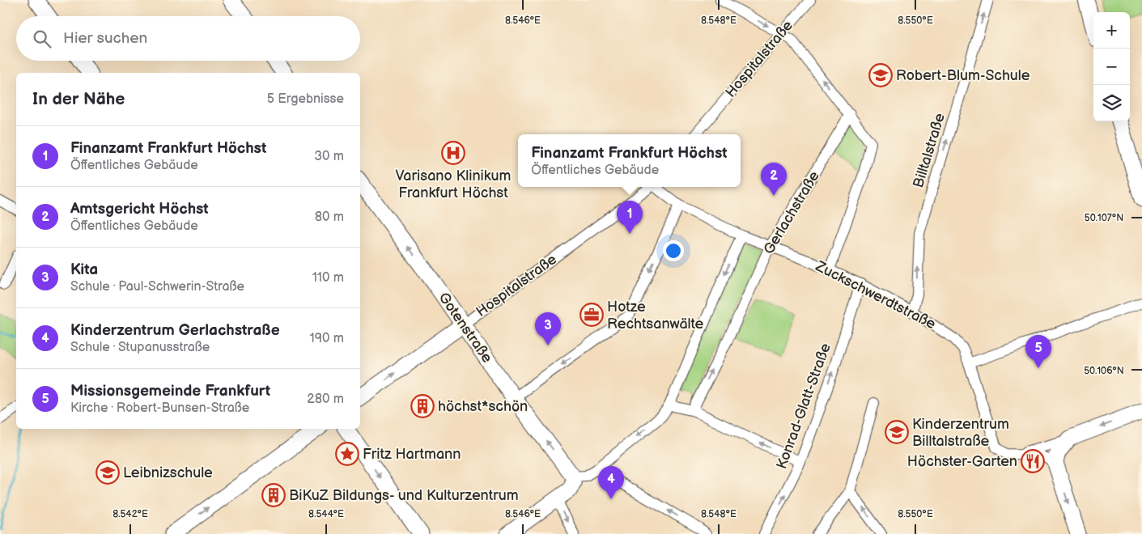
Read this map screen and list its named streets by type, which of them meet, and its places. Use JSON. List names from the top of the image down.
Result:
{
  "streets": {
    "main road": ["Hospitalstraße", "Gotenstraße"],
    "street": [
      "Billtalstraße",
      "Gerlachstraße",
      "Zuckschwerdtstraße",
      "Konrad-Glatt-Straße"
    ]
  },
  "crossings": [
    ["Hospitalstraße", "Gotenstraße"],
    ["Billtalstraße", "Zuckschwerdtstraße"],
    ["Gerlachstraße", "Zuckschwerdtstraße"],
    ["Zuckschwerdtstraße", "Konrad-Glatt-Straße"]
  ],
  "one_way": ["Gotenstraße"],
  "places": {
    "school or university": ["Robert-Blum-Schule", "Kinderzentrum Billtalstraße", "Leibnizschule"],
    "hospital": ["Varisano Klinikum Frankfurt Höchst"],
    "office": ["Hotze Rechtsanwälte"],
    "building": ["höchst*schön", "BiKuZ Bildungs- und Kulturzentrum"],
    "place": ["Fritz Hartmann"],
    "restaurant": ["Höchster-Garten"]
  },
  "page": {
    "map_buttons": ["+", "−"],
    "search": "Hier suchen",
    "heading": ["In der Nähe", "5 Ergebnisse"],
    "list": [
      {
        "mark": "1",
        "name": "Finanzamt Frankfurt Höchst",
        "note": "Öffentliches Gebäude",
        "value": "30 m"
      },
      {
        "mark": "2",
        "name": "Amtsgericht Höchst",
        "note": "Öffentliches Gebäude",
        "value": "80 m"
      },
      {
        "mark": "3",
        "name": "Kita",
        "note": "Schule · Paul-Schwerin-Straße",
        "value": "110 m"
      },
      {
        "mark": "4",
        "name": "Kinderzentrum Gerlachstraße",
        "note": "Schule · Stupanusstraße",
        "value": "190 m"
      },
      {
        "mark": "5",
        "name": "Missionsgemeinde Frankfurt",
        "note": "Kirche · Robert-Bunsen-Straße",
        "value": "280 m"
      }
    ],
    "popup": ["Finanzamt Frankfurt Höchst", "Öffentliches Gebäude"],
    "pins": [
      "2",
      "1",
      "3",
      "5",
      "4"
    ]
  },
  "coordinates": [
    "8.546°E",
    "8.548°E",
    "8.550°E",
    "50.107°N",
    "50.106°N",
    "8.542°E",
    "8.544°E"
  ]
}
